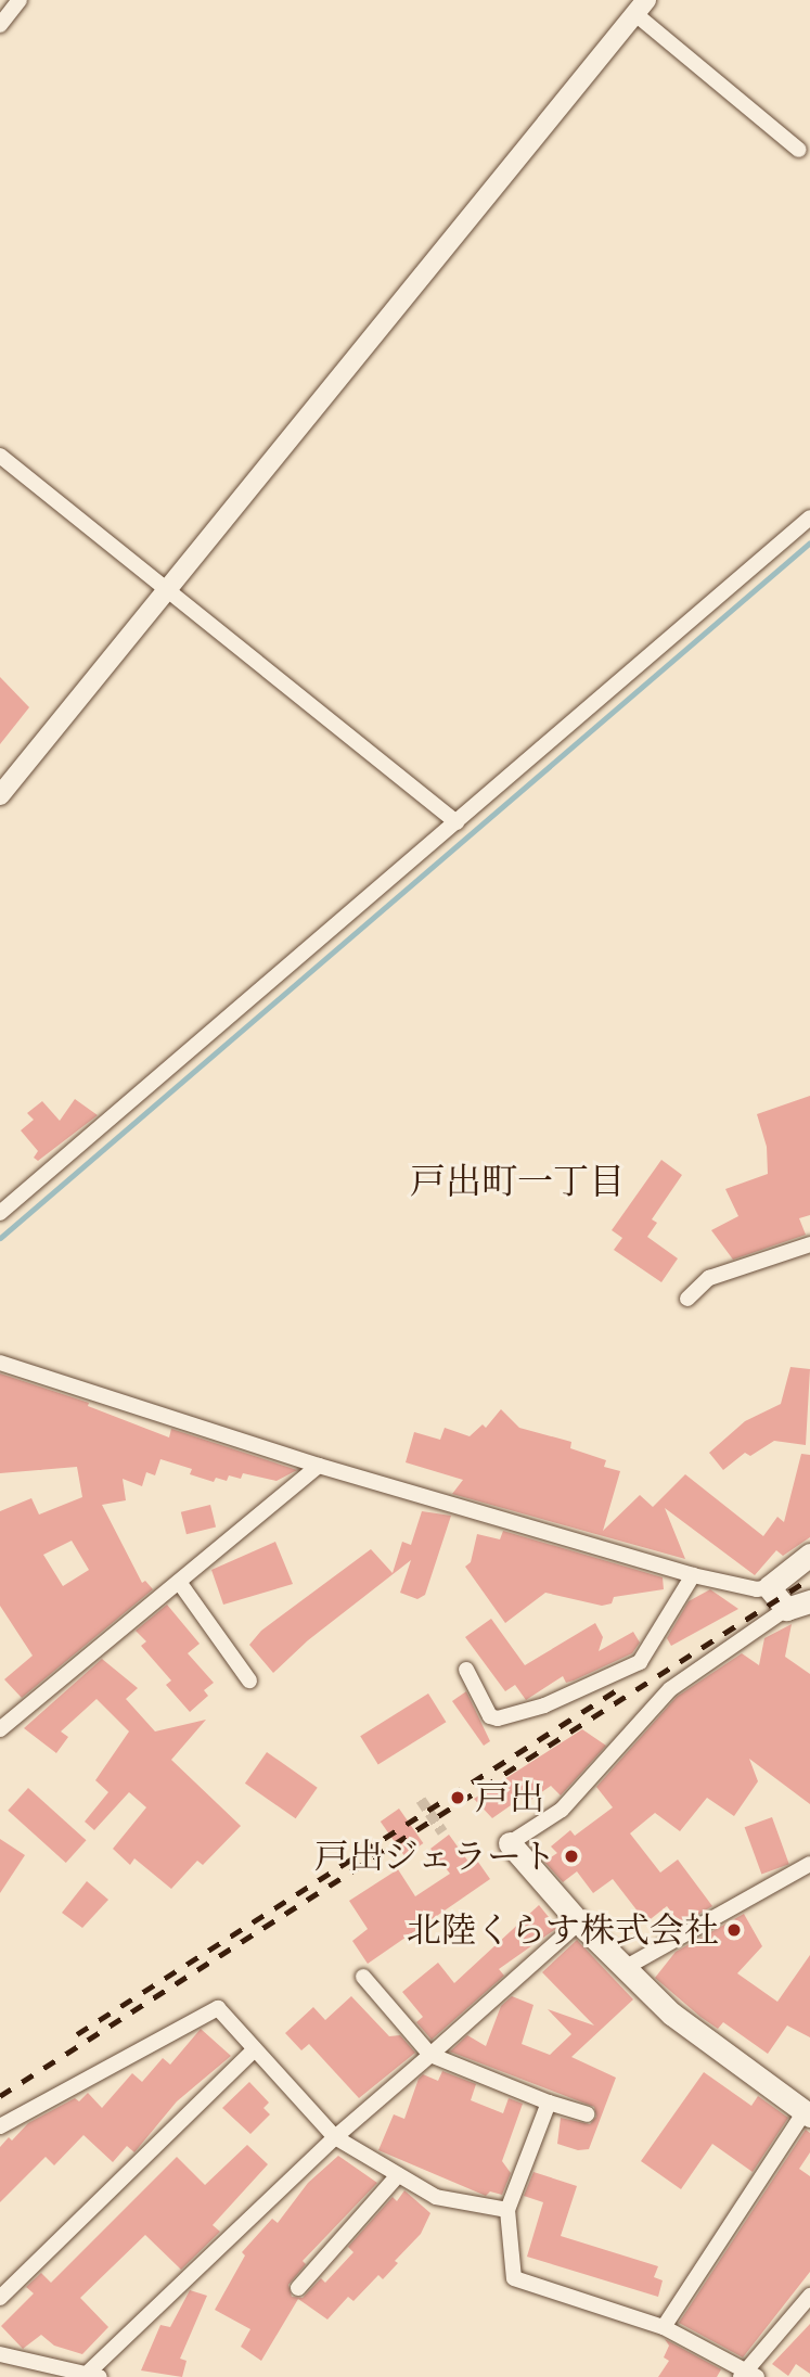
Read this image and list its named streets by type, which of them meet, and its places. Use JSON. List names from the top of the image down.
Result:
{
  "districts": ["戸出町一丁目"],
  "places": ["戸出", "戸出ジェラート", "北陸くらす株式会社"]
}
